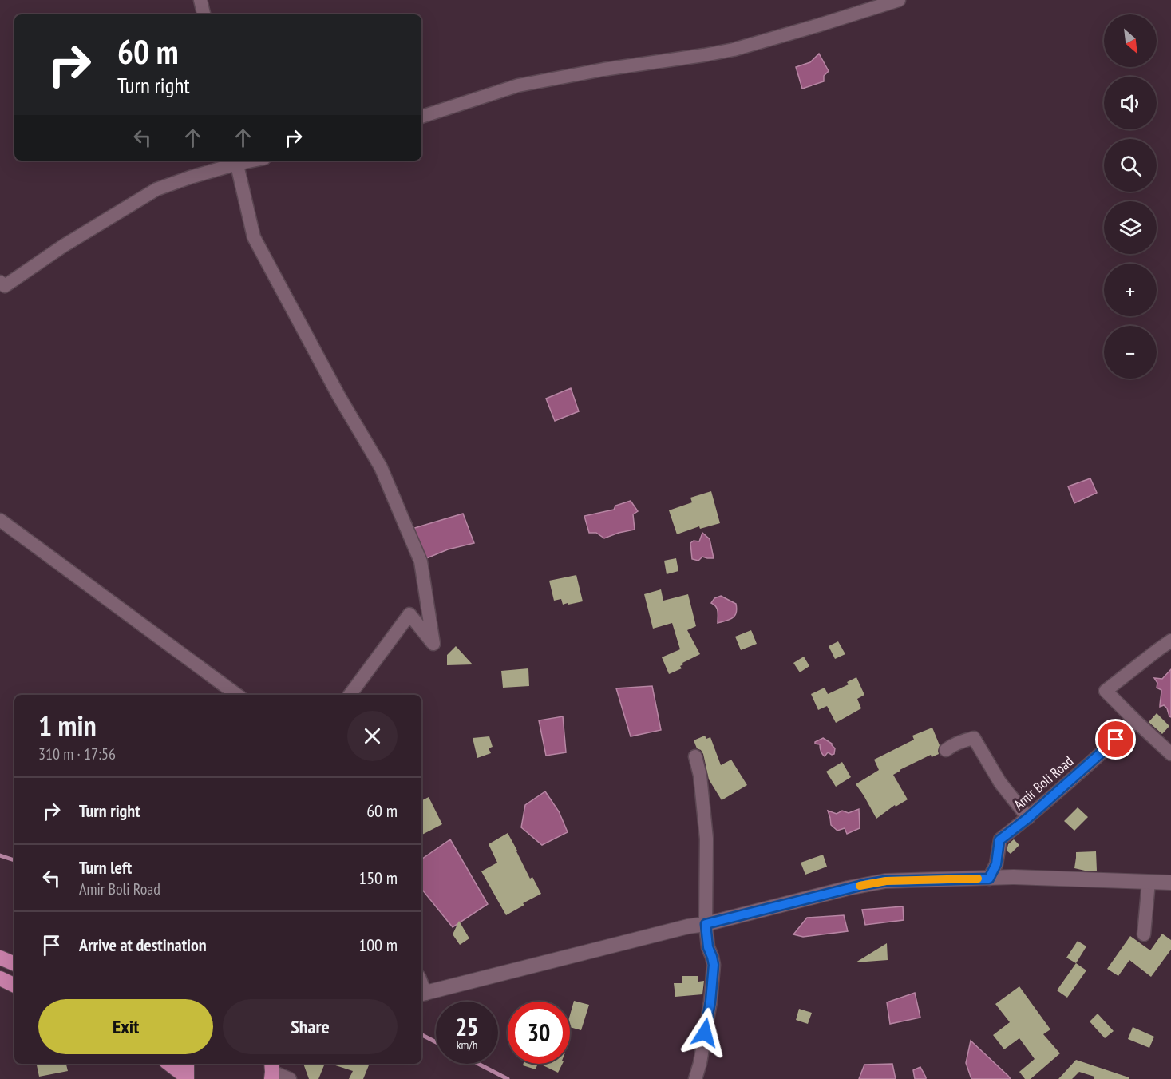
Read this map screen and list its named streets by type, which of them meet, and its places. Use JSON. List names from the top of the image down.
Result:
{
  "streets": {
    "street": ["Amir Boli Road"]
  },
  "north": "bottom right",
  "page": {
    "map_buttons": ["+", "−"],
    "turn": ["60 m", "Turn right"],
    "heading": ["1 min", "310 m · 17:56"],
    "list": [
      {
        "name": "Turn right",
        "value": "60 m"
      },
      {
        "name": "Turn left",
        "note": "Amir Boli Road",
        "value": "150 m"
      },
      {
        "name": "Arrive at destination",
        "value": "100 m"
      }
    ],
    "buttons": ["Exit", "Share"],
    "speed": "25 km/h",
    "limit": "30"
  }
}
